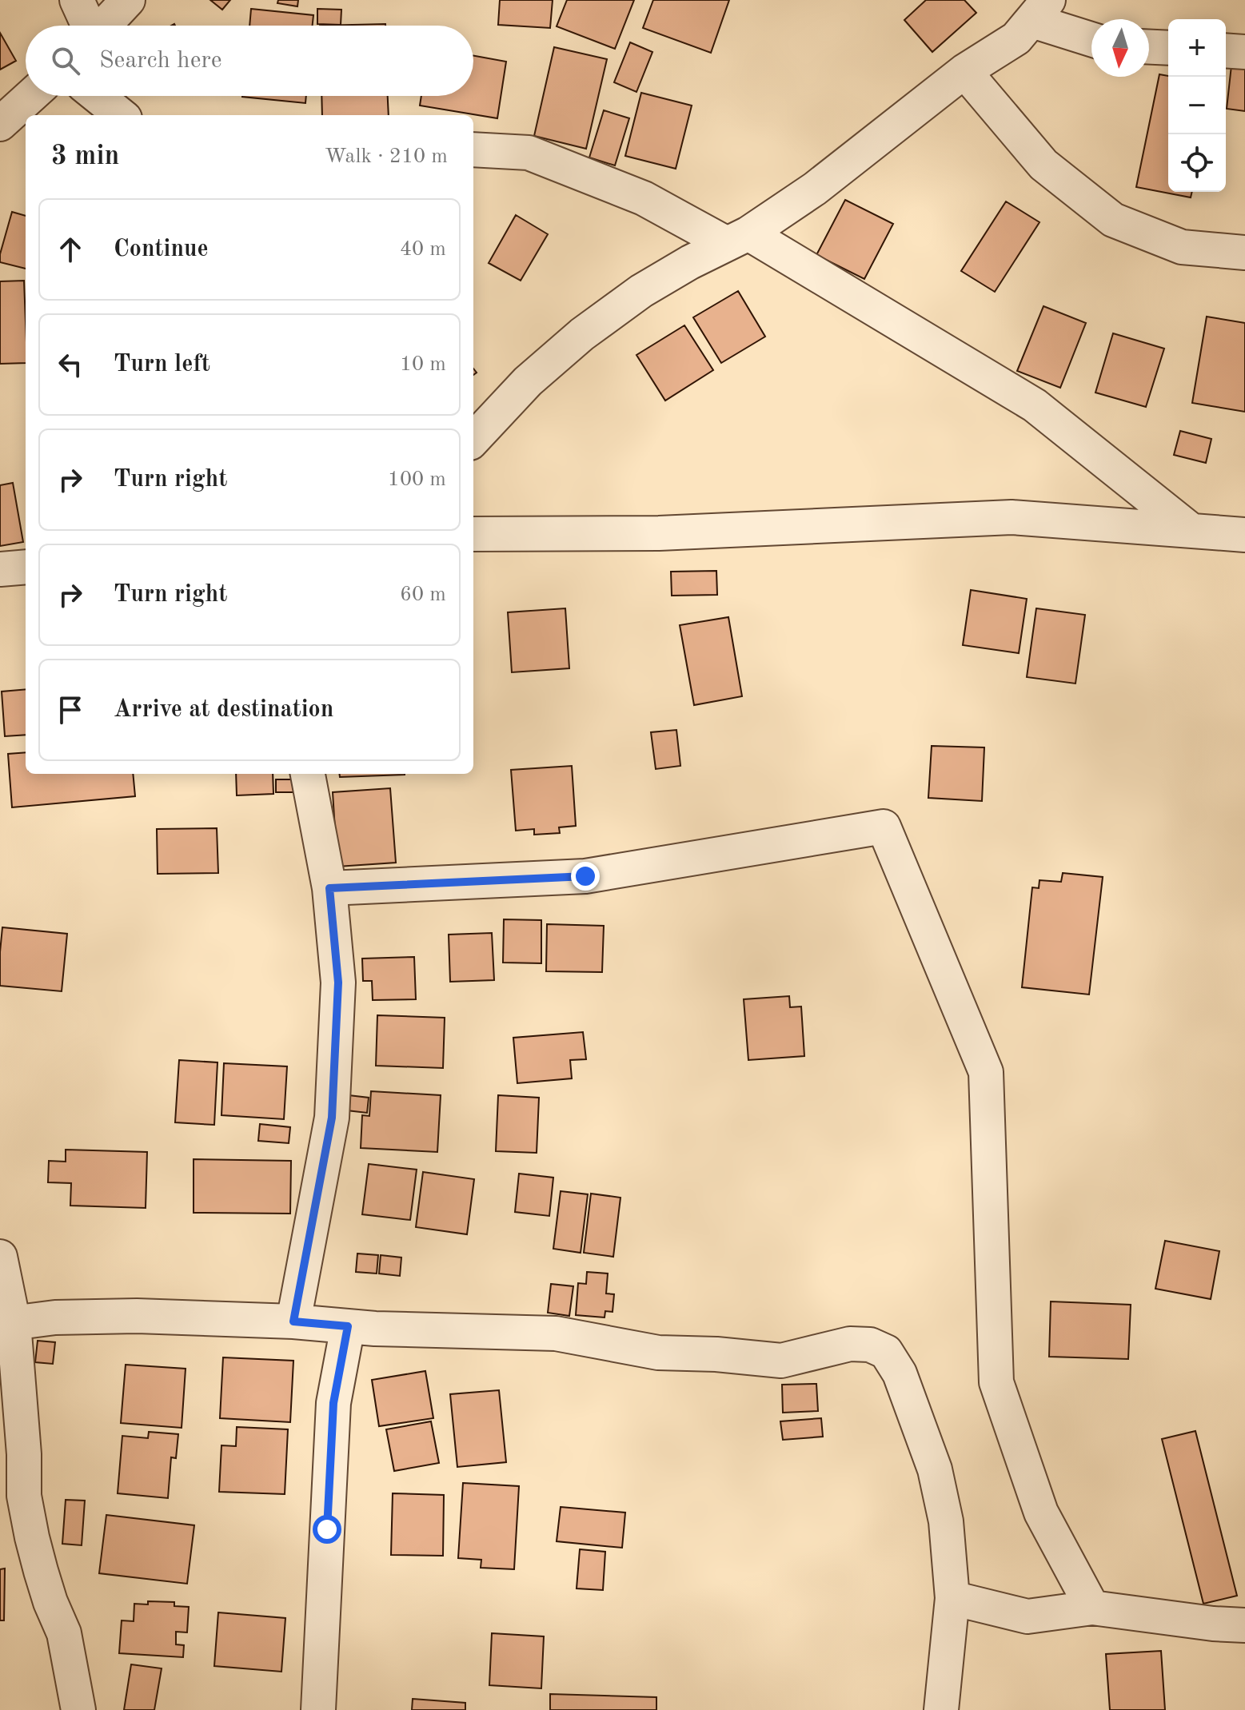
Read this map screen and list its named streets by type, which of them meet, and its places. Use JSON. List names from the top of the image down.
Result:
{
  "north": "bottom",
  "page": {
    "map_buttons": ["+", "−"],
    "search": "Search here",
    "heading": ["3 min", "Walk · 210 m"],
    "list": [
      ["Continue", "40 m"],
      ["Turn left", "10 m"],
      ["Turn right", "100 m"],
      ["Turn right", "60 m"],
      "Arrive at destination"
    ]
  }
}
